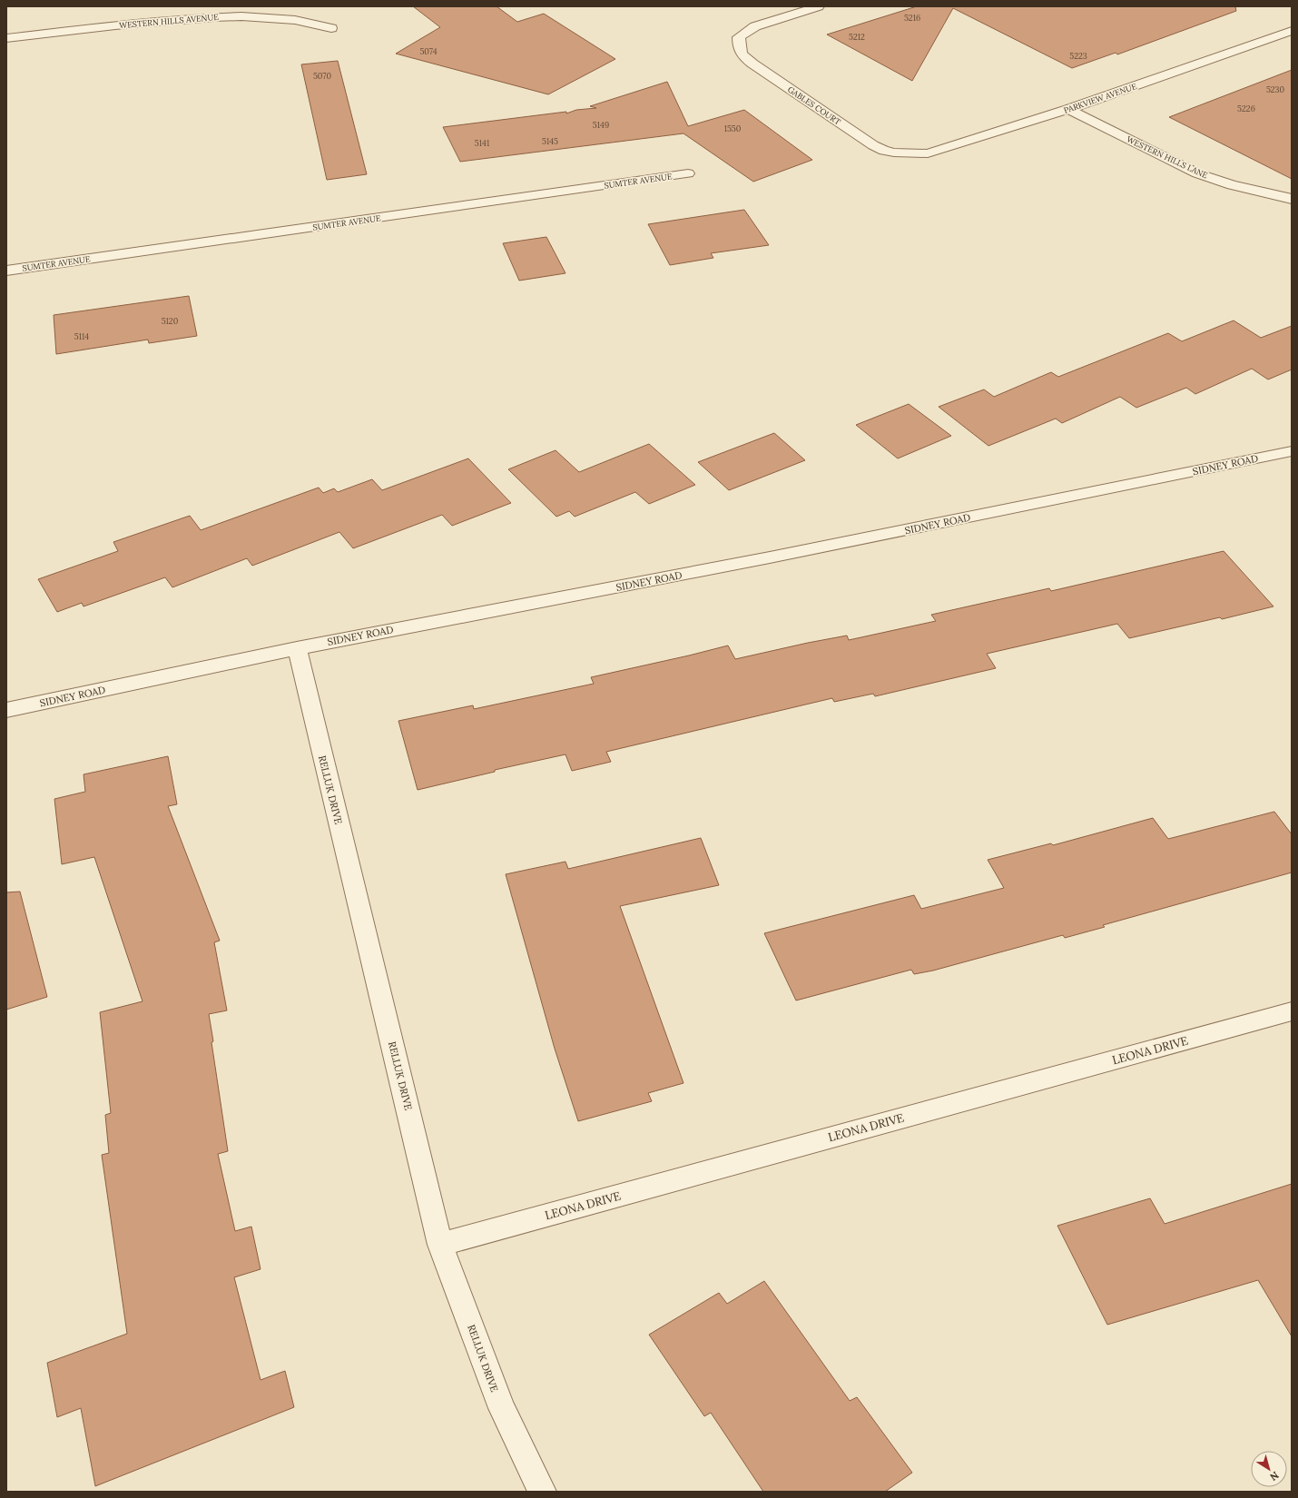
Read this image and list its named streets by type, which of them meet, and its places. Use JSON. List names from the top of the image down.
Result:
{
  "streets": {
    "street": [
      "WESTERN HILLS AVENUE",
      "PARKVIEW AVENUE",
      "GABLES COURT",
      "WESTERN HILLS LANE",
      "SUMTER AVENUE",
      "SIDNEY ROAD",
      "RELLUK DRIVE",
      "LEONA DRIVE"
    ]
  },
  "crossings": [
    ["PARKVIEW AVENUE", "GABLES COURT"],
    ["PARKVIEW AVENUE", "WESTERN HILLS LANE"],
    ["SIDNEY ROAD", "RELLUK DRIVE"],
    ["RELLUK DRIVE", "LEONA DRIVE"]
  ],
  "house_numbers": [
    "5216",
    "5212",
    "5074",
    "5223",
    "5070",
    "5230",
    "5226",
    "5149",
    "1550",
    "5145",
    "5141",
    "5120",
    "5114"
  ],
  "north": "bottom right"
}
